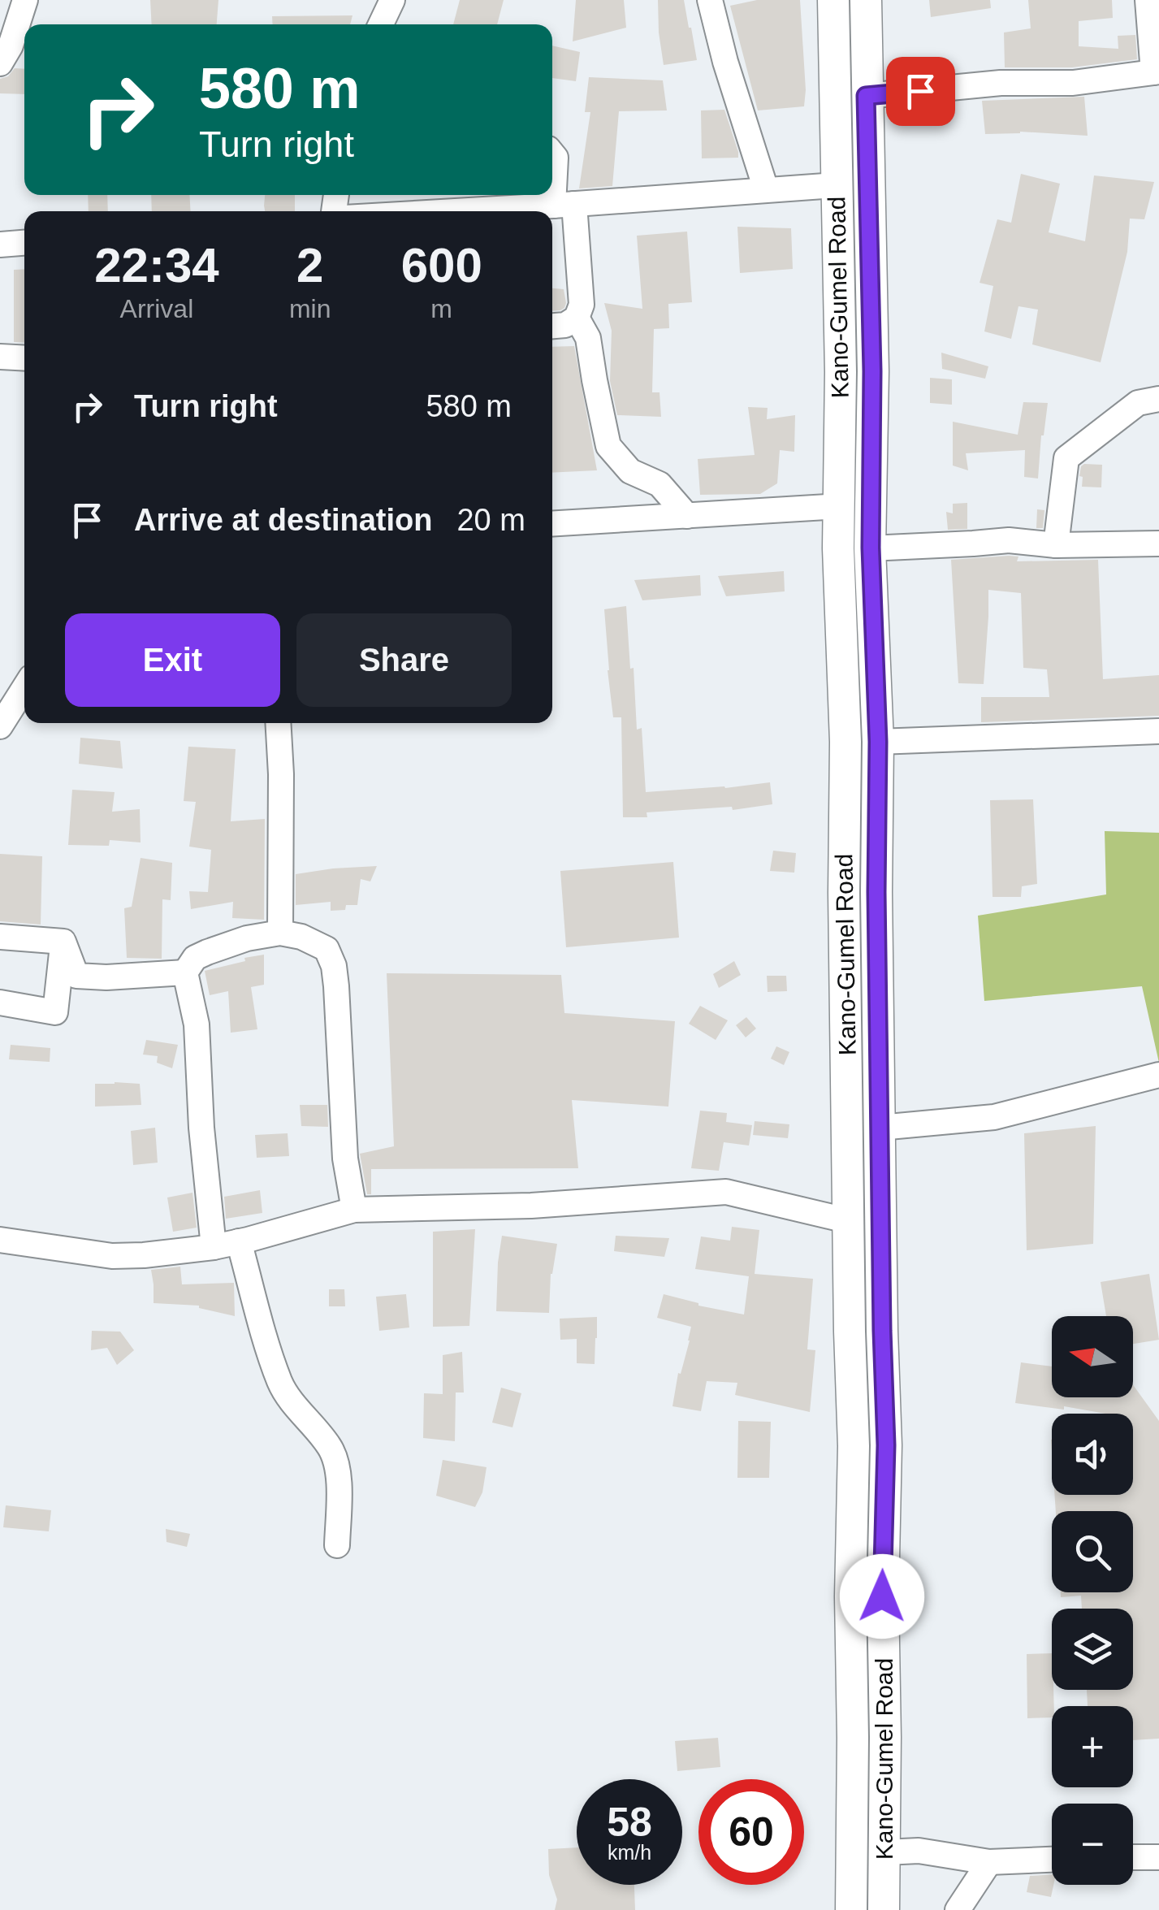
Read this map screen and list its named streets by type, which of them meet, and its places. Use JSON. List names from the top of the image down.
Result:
{
  "streets": {
    "main road": ["Kano-Gumel Road"]
  },
  "north": "left",
  "page": {
    "turn": ["580 m", "Turn right"],
    "eta": [
      "22:34",
      "Arrival",
      "2",
      "min",
      "600",
      "m"
    ],
    "list": [
      {
        "name": "Turn right",
        "value": "580 m"
      },
      {
        "name": "Arrive at destination",
        "value": "20 m"
      }
    ],
    "buttons": ["Exit", "Share"],
    "map_buttons": ["+", "−"],
    "speed": "58 km/h",
    "limit": "60"
  }
}
